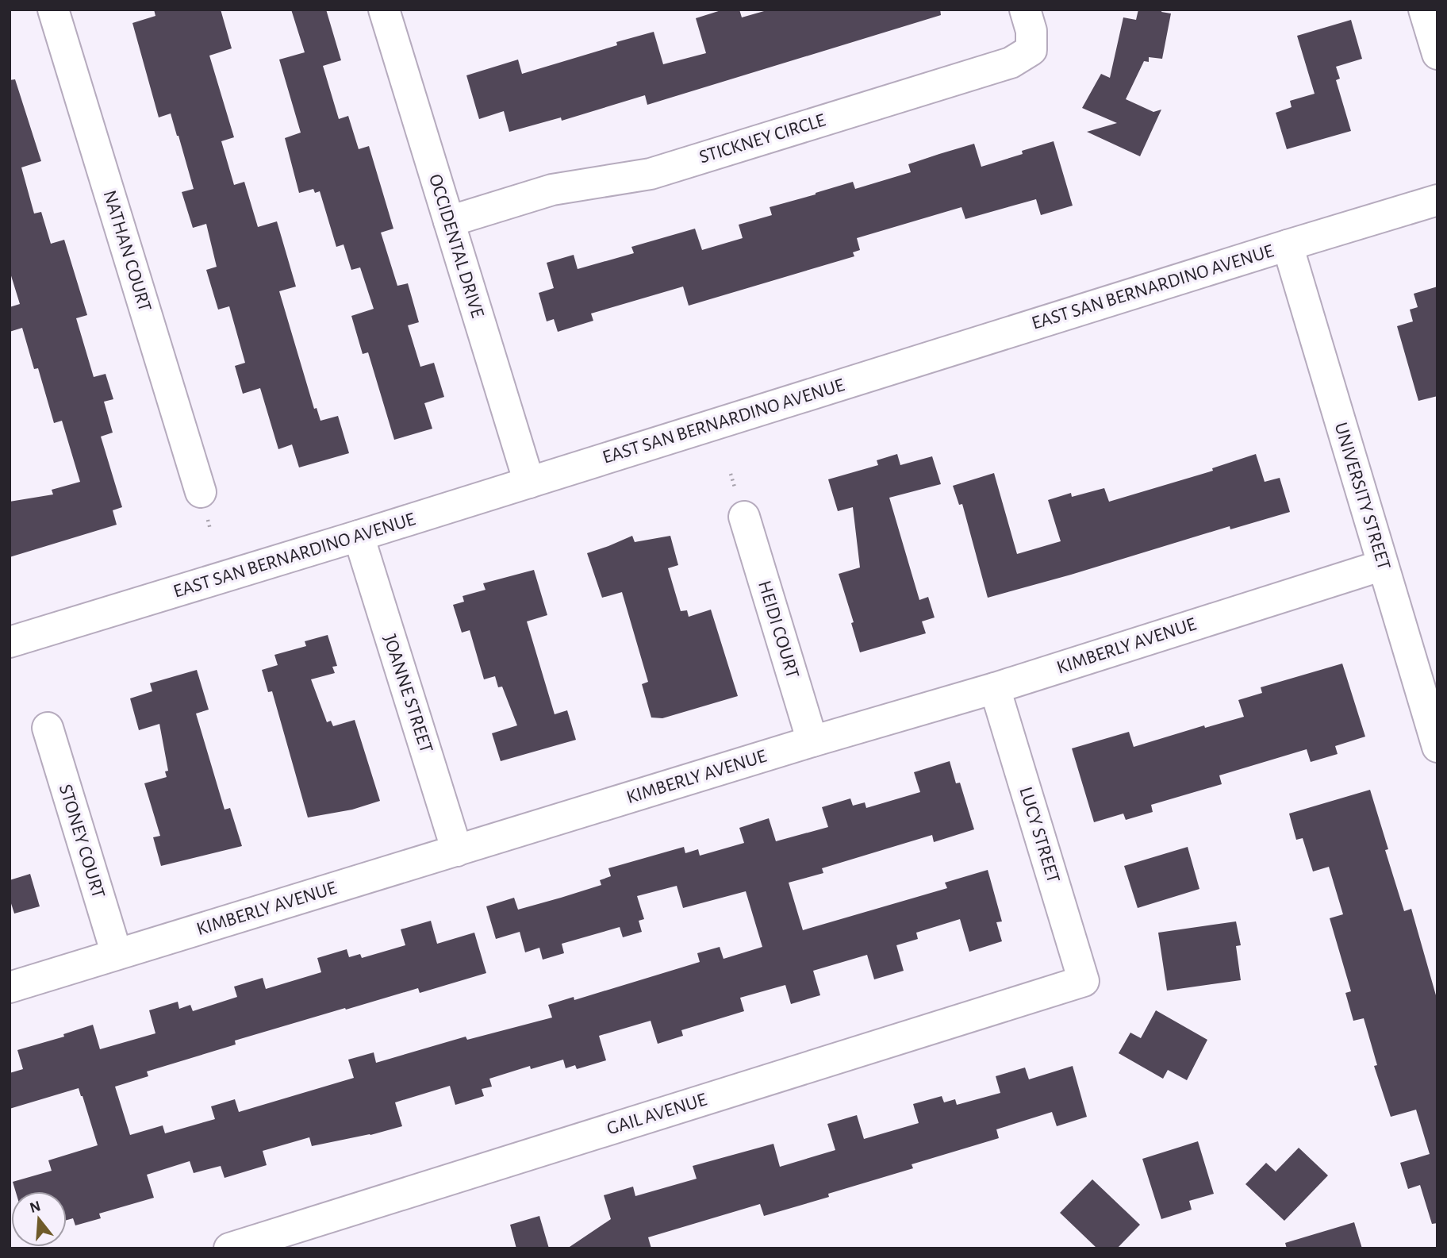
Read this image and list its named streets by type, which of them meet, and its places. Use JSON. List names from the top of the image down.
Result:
{
  "streets": {
    "street": [
      "STICKNEY CIRCLE",
      "OCCIDENTAL DRIVE",
      "NATHAN COURT",
      "EAST SAN BERNARDINO AVENUE",
      "UNIVERSITY STREET",
      "HEIDI COURT",
      "KIMBERLY AVENUE",
      "JOANNE STREET",
      "LUCY STREET",
      "STONEY COURT",
      "GAIL AVENUE"
    ]
  },
  "crossings": [
    ["STICKNEY CIRCLE", "OCCIDENTAL DRIVE"],
    ["OCCIDENTAL DRIVE", "EAST SAN BERNARDINO AVENUE"],
    ["EAST SAN BERNARDINO AVENUE", "UNIVERSITY STREET"],
    ["EAST SAN BERNARDINO AVENUE", "JOANNE STREET"],
    ["UNIVERSITY STREET", "KIMBERLY AVENUE"],
    ["HEIDI COURT", "KIMBERLY AVENUE"],
    ["KIMBERLY AVENUE", "JOANNE STREET"],
    ["KIMBERLY AVENUE", "LUCY STREET"],
    ["KIMBERLY AVENUE", "STONEY COURT"],
    ["LUCY STREET", "GAIL AVENUE"]
  ],
  "north": "top"
}
